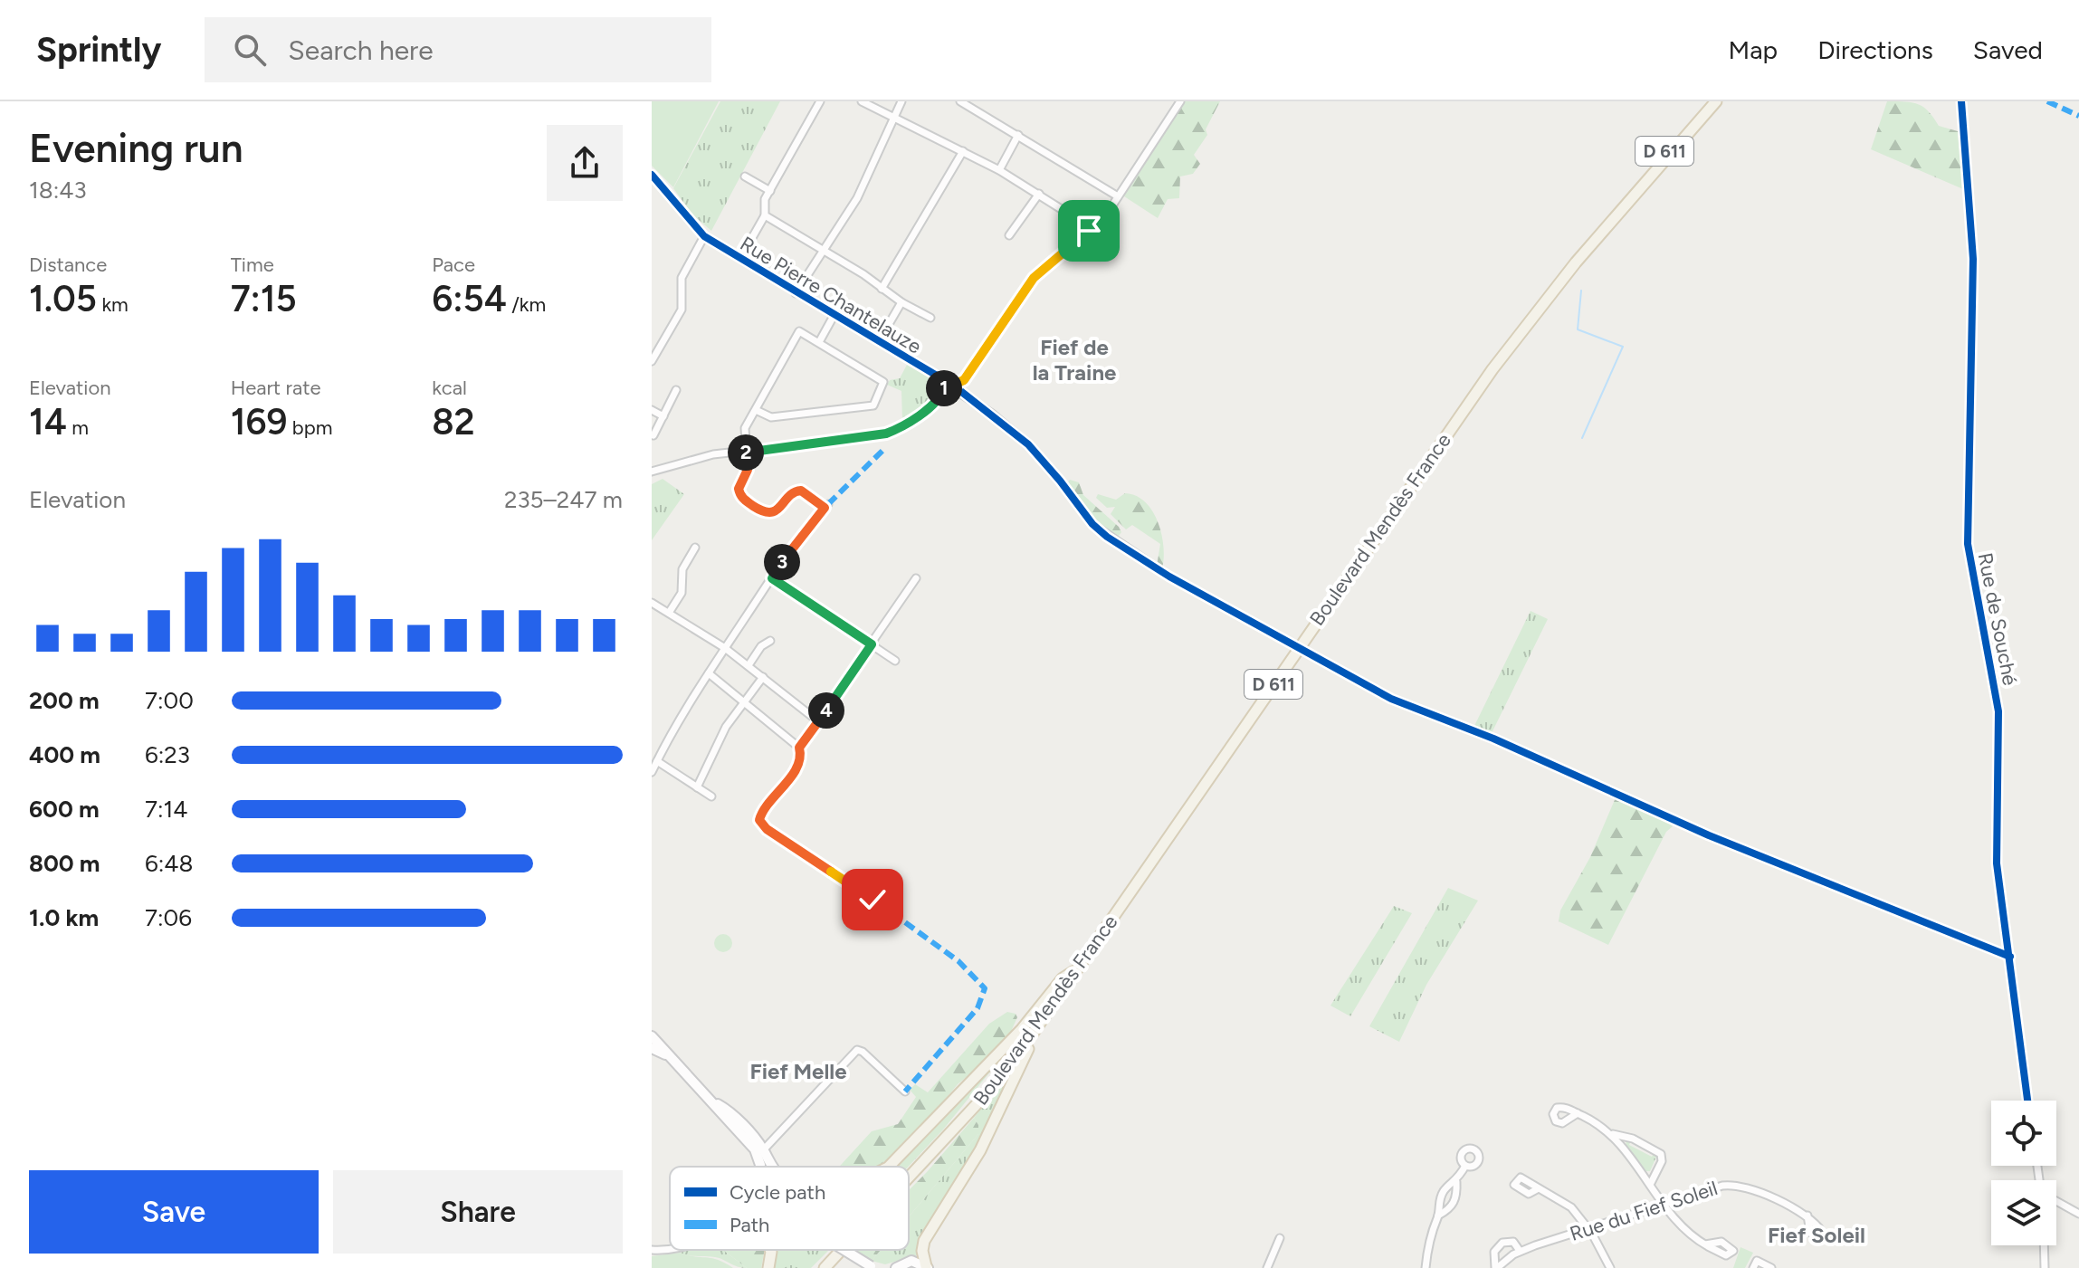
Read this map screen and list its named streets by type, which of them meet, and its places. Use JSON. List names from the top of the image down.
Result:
{
  "streets": {
    "main road": ["D 611", "Boulevard Mendès France"],
    "street": ["Rue Pierre Chantelauze", "Rue de Souché", "Rue du Fief Soleil"]
  },
  "districts": ["Fief de la Traine", "Fief Melle", "Fief Soleil"],
  "legend": ["Cycle path", "Path"],
  "page": {
    "header": "Sprintly",
    "search": "Search here",
    "nav": ["Map", "Directions", "Saved"],
    "heading": ["Evening run", "18:43"],
    "stats": [
      ["Distance", "1.05 km"],
      ["Time", "7:15"],
      ["Pace", "6:54 /km"],
      ["Elevation", "14 m"],
      ["Heart rate", "169 bpm"],
      ["kcal", "82"]
    ],
    "pins": [
      "1",
      "2",
      "3",
      "4"
    ],
    "chart": ["Elevation", "235–247 m"],
    "list": [
      {
        "name": "200 m",
        "note": "7:00"
      },
      {
        "name": "400 m",
        "note": "6:23"
      },
      {
        "name": "600 m",
        "note": "7:14"
      },
      {
        "name": "800 m",
        "note": "6:48"
      },
      {
        "name": "1.0 km",
        "note": "7:06"
      }
    ],
    "buttons": ["Save", "Share"]
  }
}
